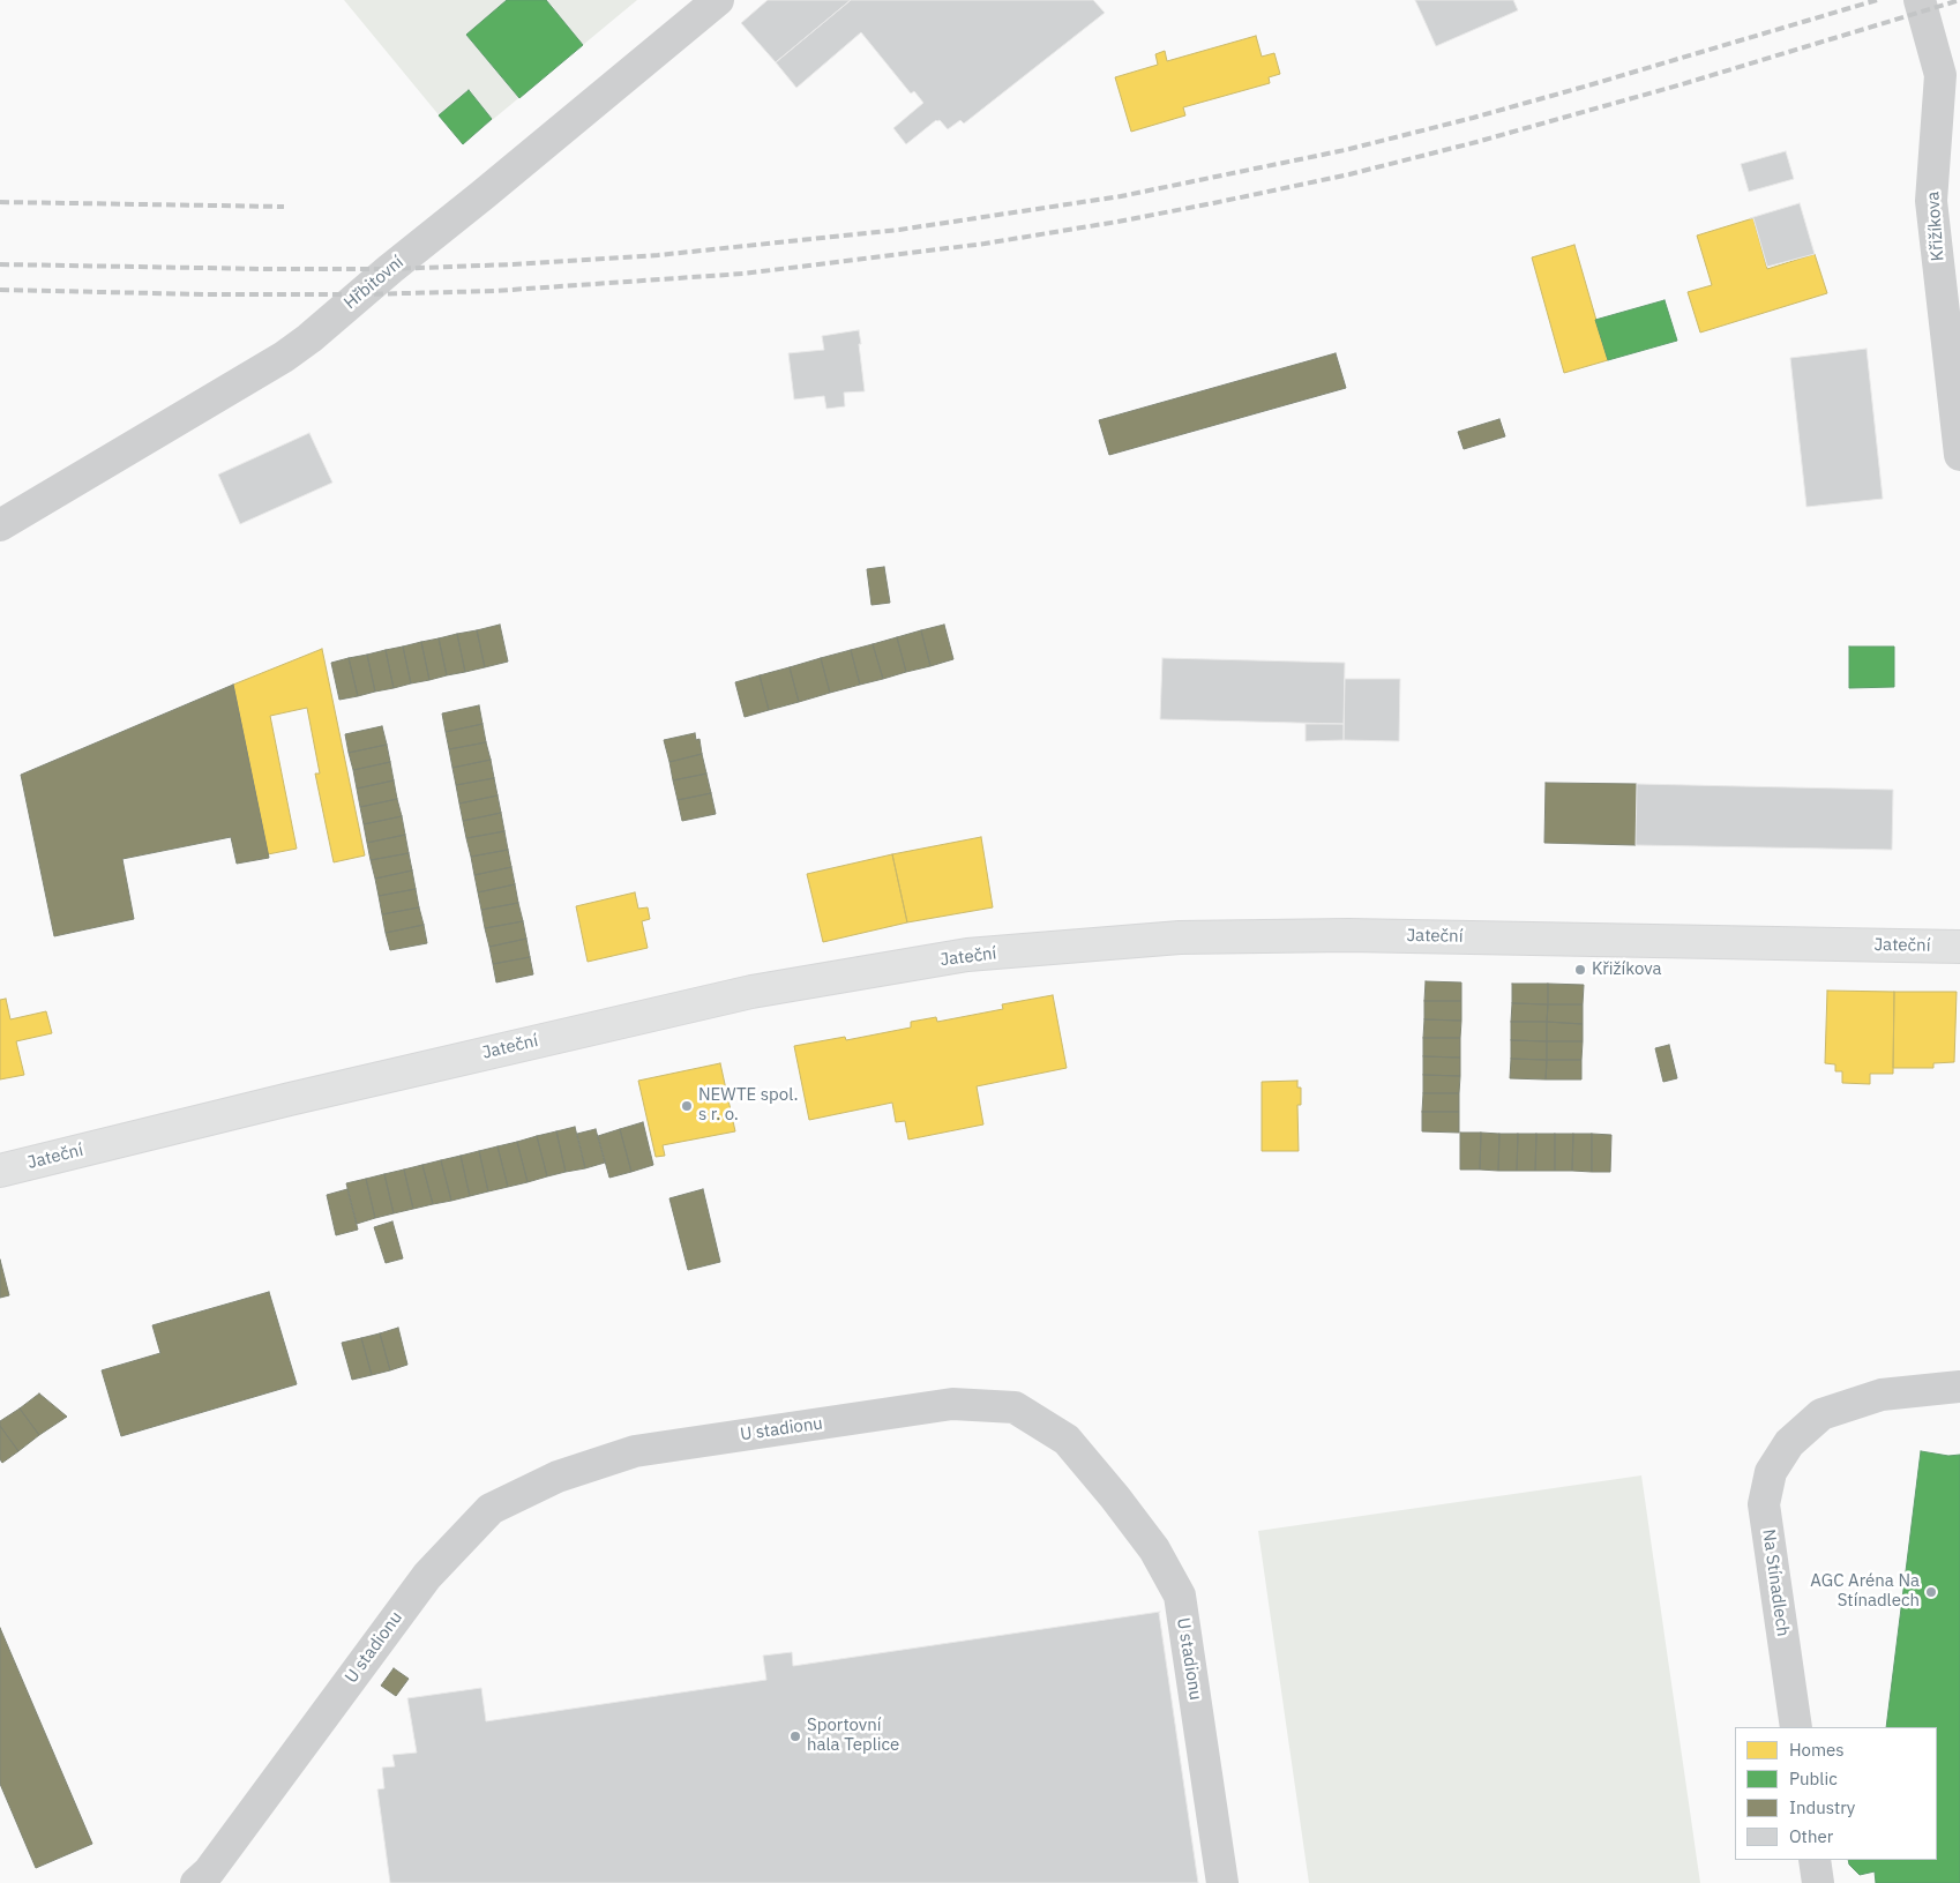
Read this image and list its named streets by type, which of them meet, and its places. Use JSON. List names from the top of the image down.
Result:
{
  "streets": {
    "main road": ["Jateční"],
    "street": [
      "Křižíkova",
      "Hřbitovní",
      "U stadionu",
      "Na Stínadlech"
    ]
  },
  "places": [
    "Křižíkova",
    "NEWTE spol. s r. o.",
    "AGC Aréna Na Stínadlech",
    "Sportovní hala Teplice"
  ],
  "legend": [
    "Homes",
    "Public",
    "Industry",
    "Other"
  ]
}
